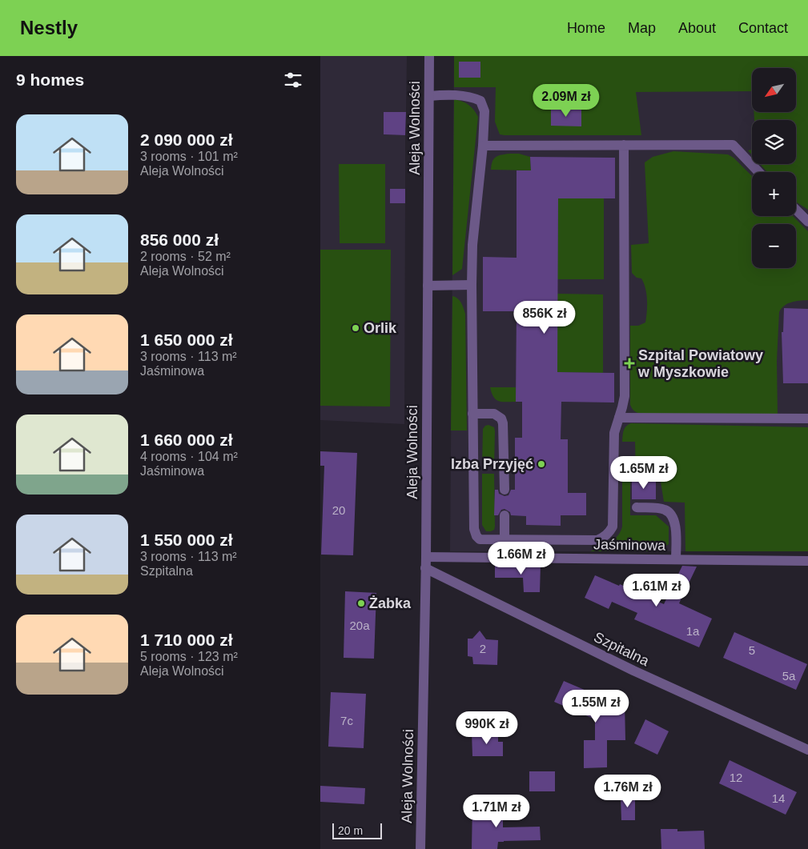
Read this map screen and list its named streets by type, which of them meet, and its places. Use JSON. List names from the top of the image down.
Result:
{
  "streets": {
    "street": ["Aleja Wolności", "Jaśminowa", "Szpitalna"]
  },
  "crossings": [
    ["Aleja Wolności", "Jaśminowa"],
    ["Aleja Wolności", "Szpitalna"]
  ],
  "places": {
    "other": ["Orlik", "Izba Przyjęć", "Żabka"],
    "health": ["Szpital Powiatowy w Myszkowie"]
  },
  "house_numbers": [
    "20",
    "20a",
    "1a",
    "2",
    "5",
    "5a",
    "7c",
    "12",
    "14"
  ],
  "scale_bar": "20 m",
  "north": "bottom left",
  "page": {
    "header": "Nestly",
    "nav": [
      "Home",
      "Map",
      "About",
      "Contact"
    ],
    "heading": "9 homes",
    "map_buttons": ["+", "−"],
    "price": [
      "2.09M zł",
      "856K zł",
      "1.65M zł",
      "1.66M zł",
      "1.61M zł",
      "1.55M zł",
      "990K zł",
      "1.76M zł",
      "1.71M zł"
    ],
    "list": [
      {
        "name": "2 090 000 zł",
        "note": "3 rooms · 101 m² · Aleja Wolności"
      },
      {
        "name": "856 000 zł",
        "note": "2 rooms · 52 m² · Aleja Wolności"
      },
      {
        "name": "1 650 000 zł",
        "note": "3 rooms · 113 m² · Jaśminowa"
      },
      {
        "name": "1 660 000 zł",
        "note": "4 rooms · 104 m² · Jaśminowa"
      },
      {
        "name": "1 550 000 zł",
        "note": "3 rooms · 113 m² · Szpitalna"
      },
      {
        "name": "1 710 000 zł",
        "note": "5 rooms · 123 m² · Aleja Wolności"
      }
    ],
    "scale": "20 m"
  }
}
